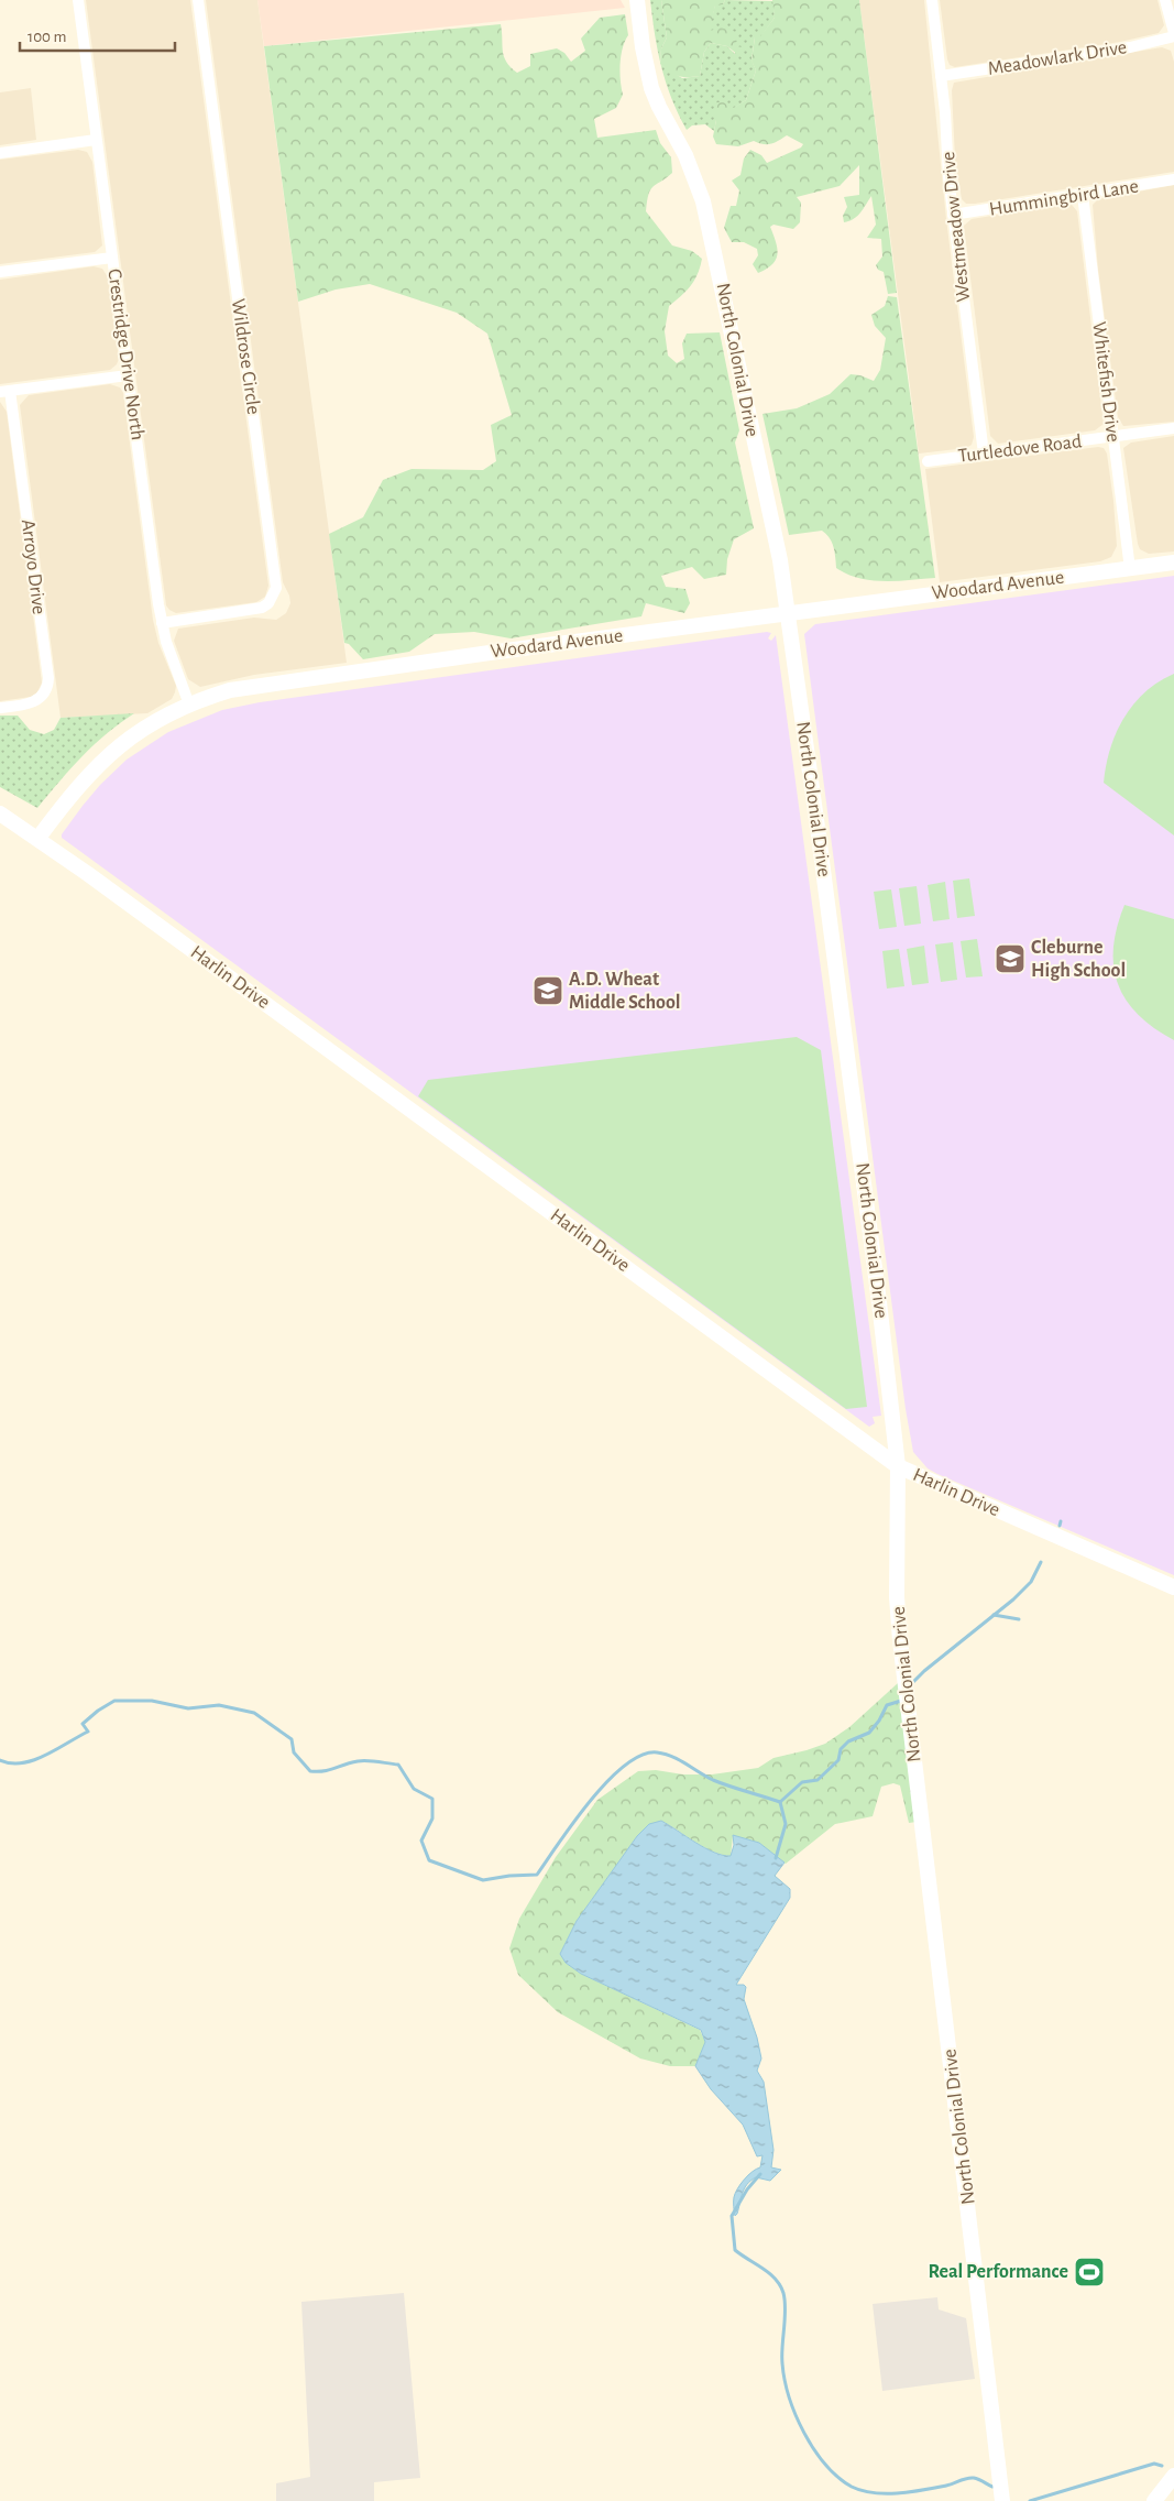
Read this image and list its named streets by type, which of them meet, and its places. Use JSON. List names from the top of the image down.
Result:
{
  "streets": {
    "street": [
      "Meadowlark Drive",
      "Hummingbird Lane",
      "Westmeadow Drive",
      "Crestridge Drive North",
      "Wildrose Circle",
      "North Colonial Drive",
      "Whitefish Drive",
      "Turtledove Road",
      "Arroyo Drive",
      "Woodard Avenue",
      "Harlin Drive"
    ]
  },
  "crossings": [
    ["Meadowlark Drive", "Westmeadow Drive"],
    ["Hummingbird Lane", "Westmeadow Drive"],
    ["Hummingbird Lane", "Whitefish Drive"],
    ["Westmeadow Drive", "Turtledove Road"],
    ["Crestridge Drive North", "Wildrose Circle"],
    ["Crestridge Drive North", "Woodard Avenue"],
    ["North Colonial Drive", "Woodard Avenue"],
    ["North Colonial Drive", "Harlin Drive"],
    ["Whitefish Drive", "Turtledove Road"],
    ["Whitefish Drive", "Woodard Avenue"],
    ["Woodard Avenue", "Harlin Drive"]
  ],
  "places": {
    "school or university": ["Cleburne High School", "A.D. Wheat Middle School"],
    "sports": ["Real Performance"]
  },
  "scale_bar": "100 m"
}
